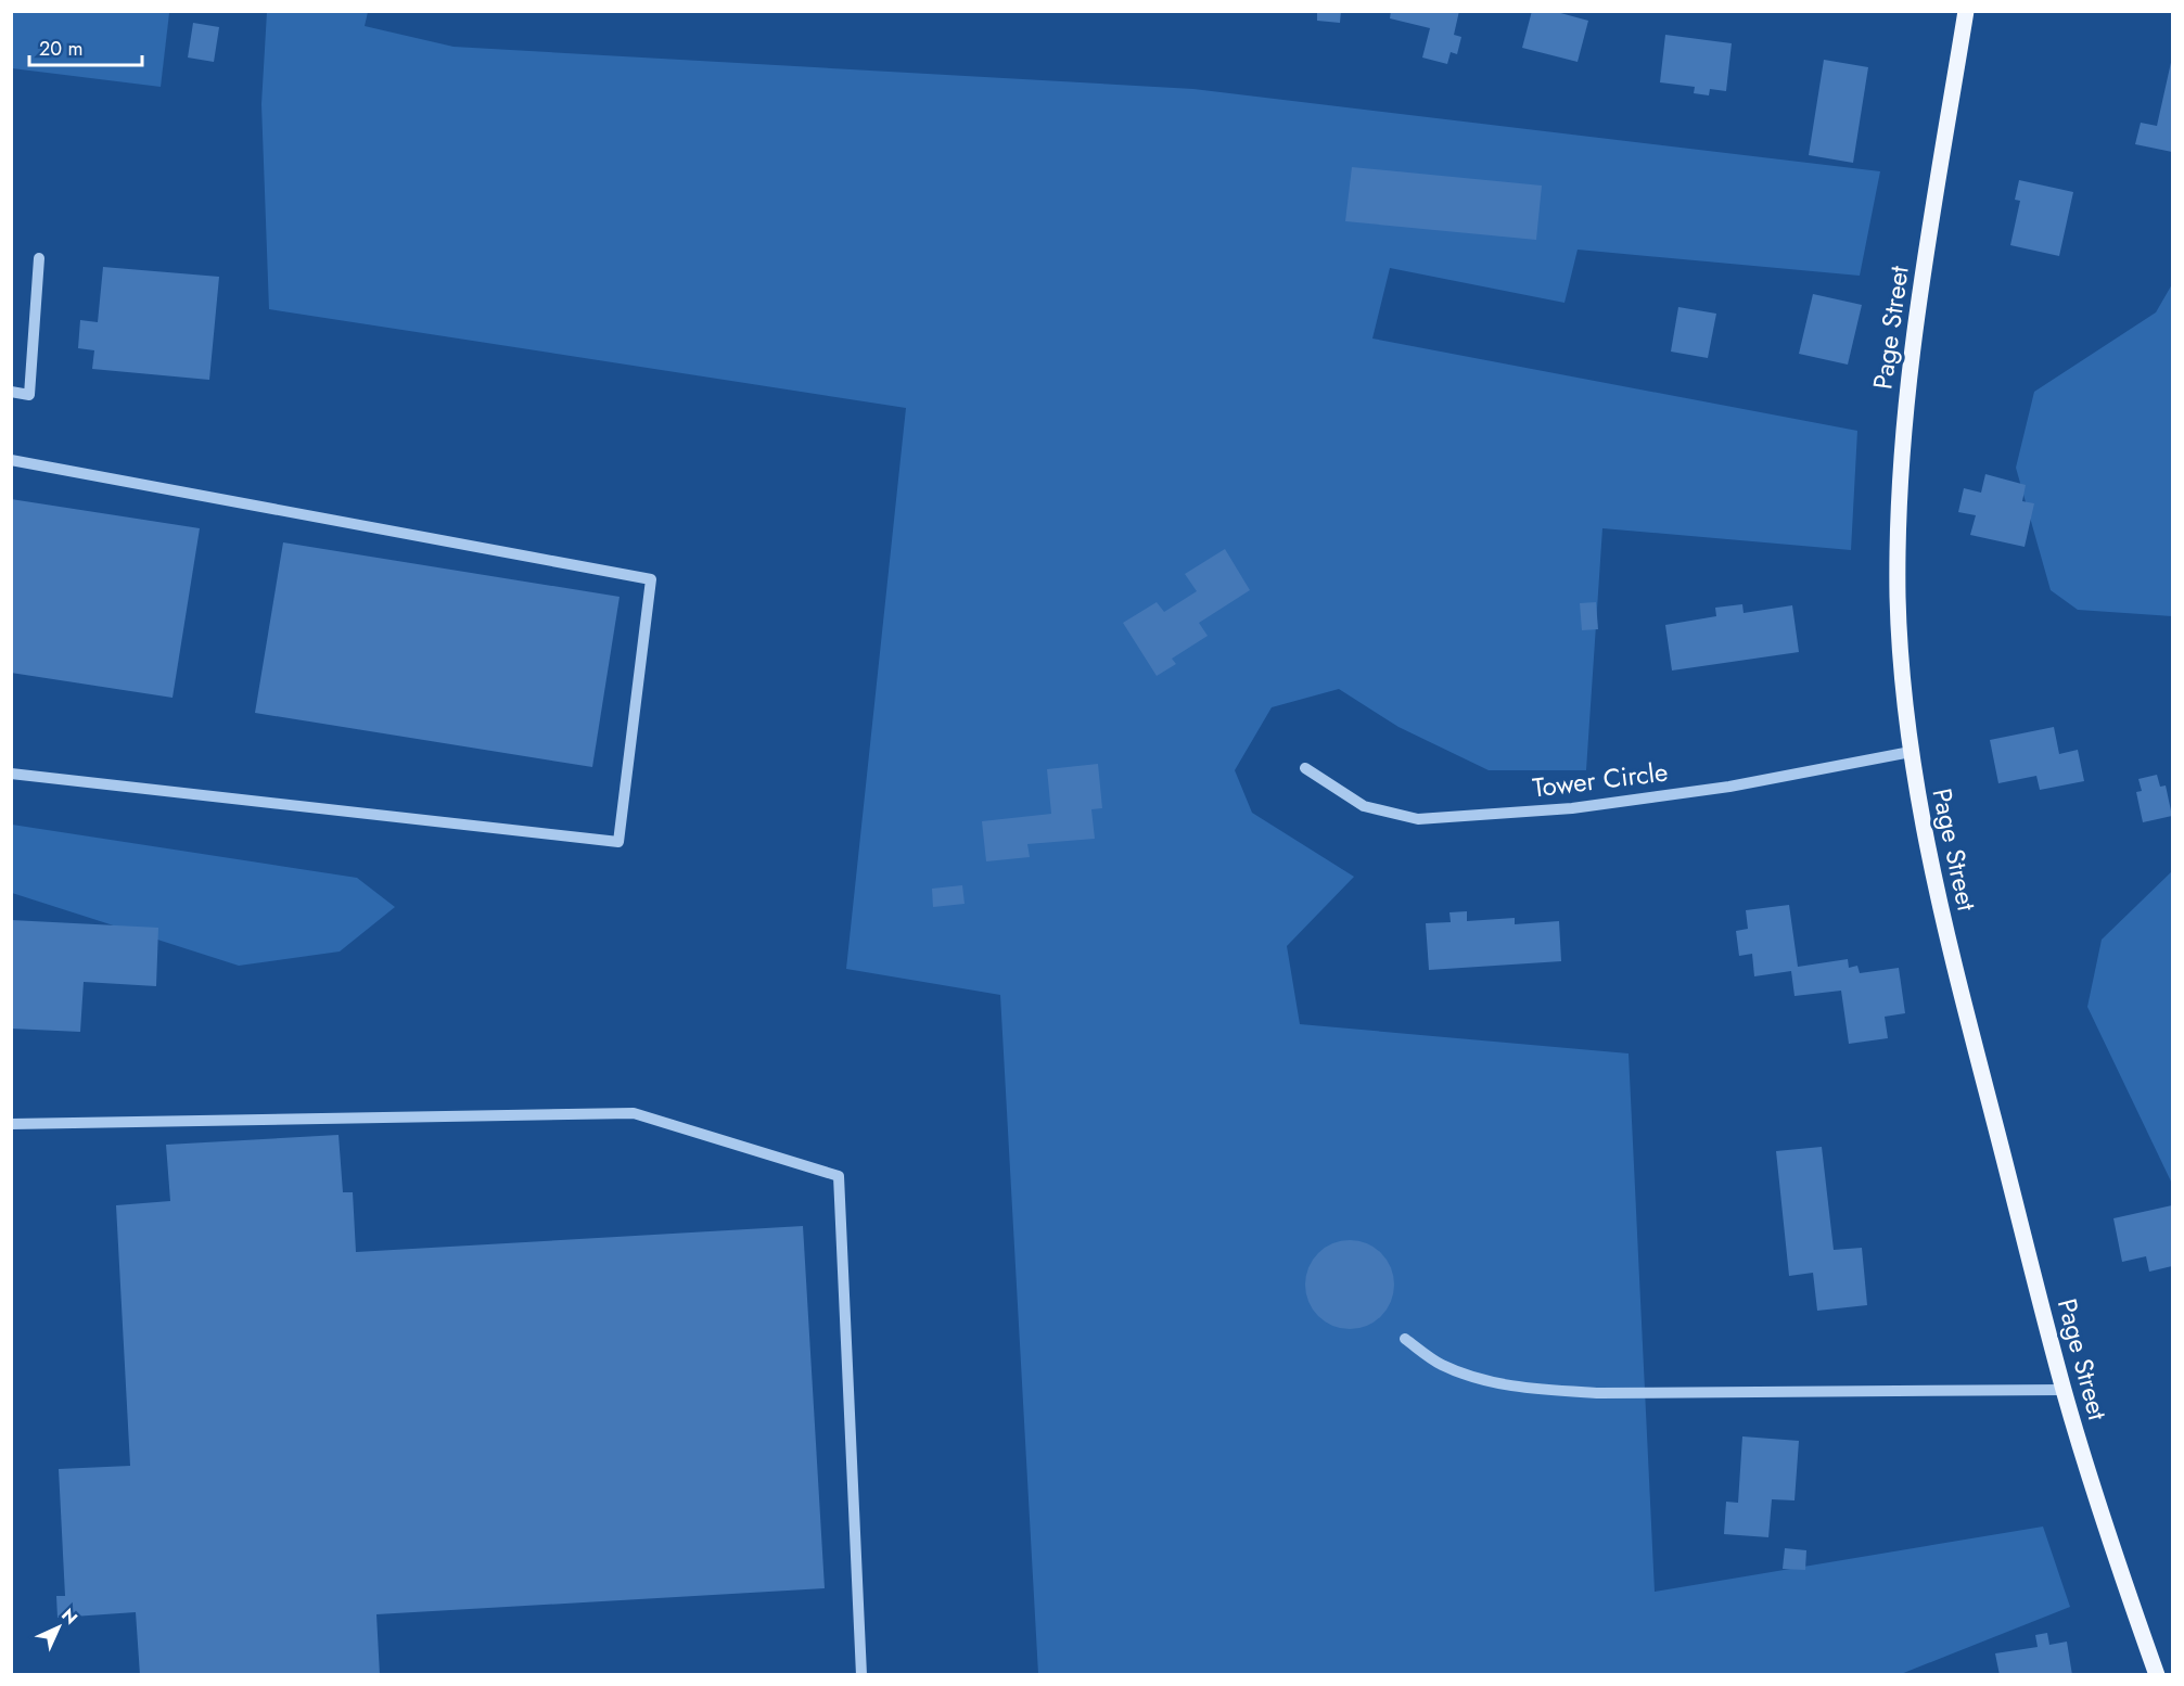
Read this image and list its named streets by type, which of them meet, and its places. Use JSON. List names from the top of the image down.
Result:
{
  "streets": {
    "main road": ["Page Street"],
    "street": ["Tower Circle"]
  },
  "crossings": [
    ["Page Street", "Tower Circle"]
  ],
  "scale_bar": "20 m",
  "north": "top right"
}
